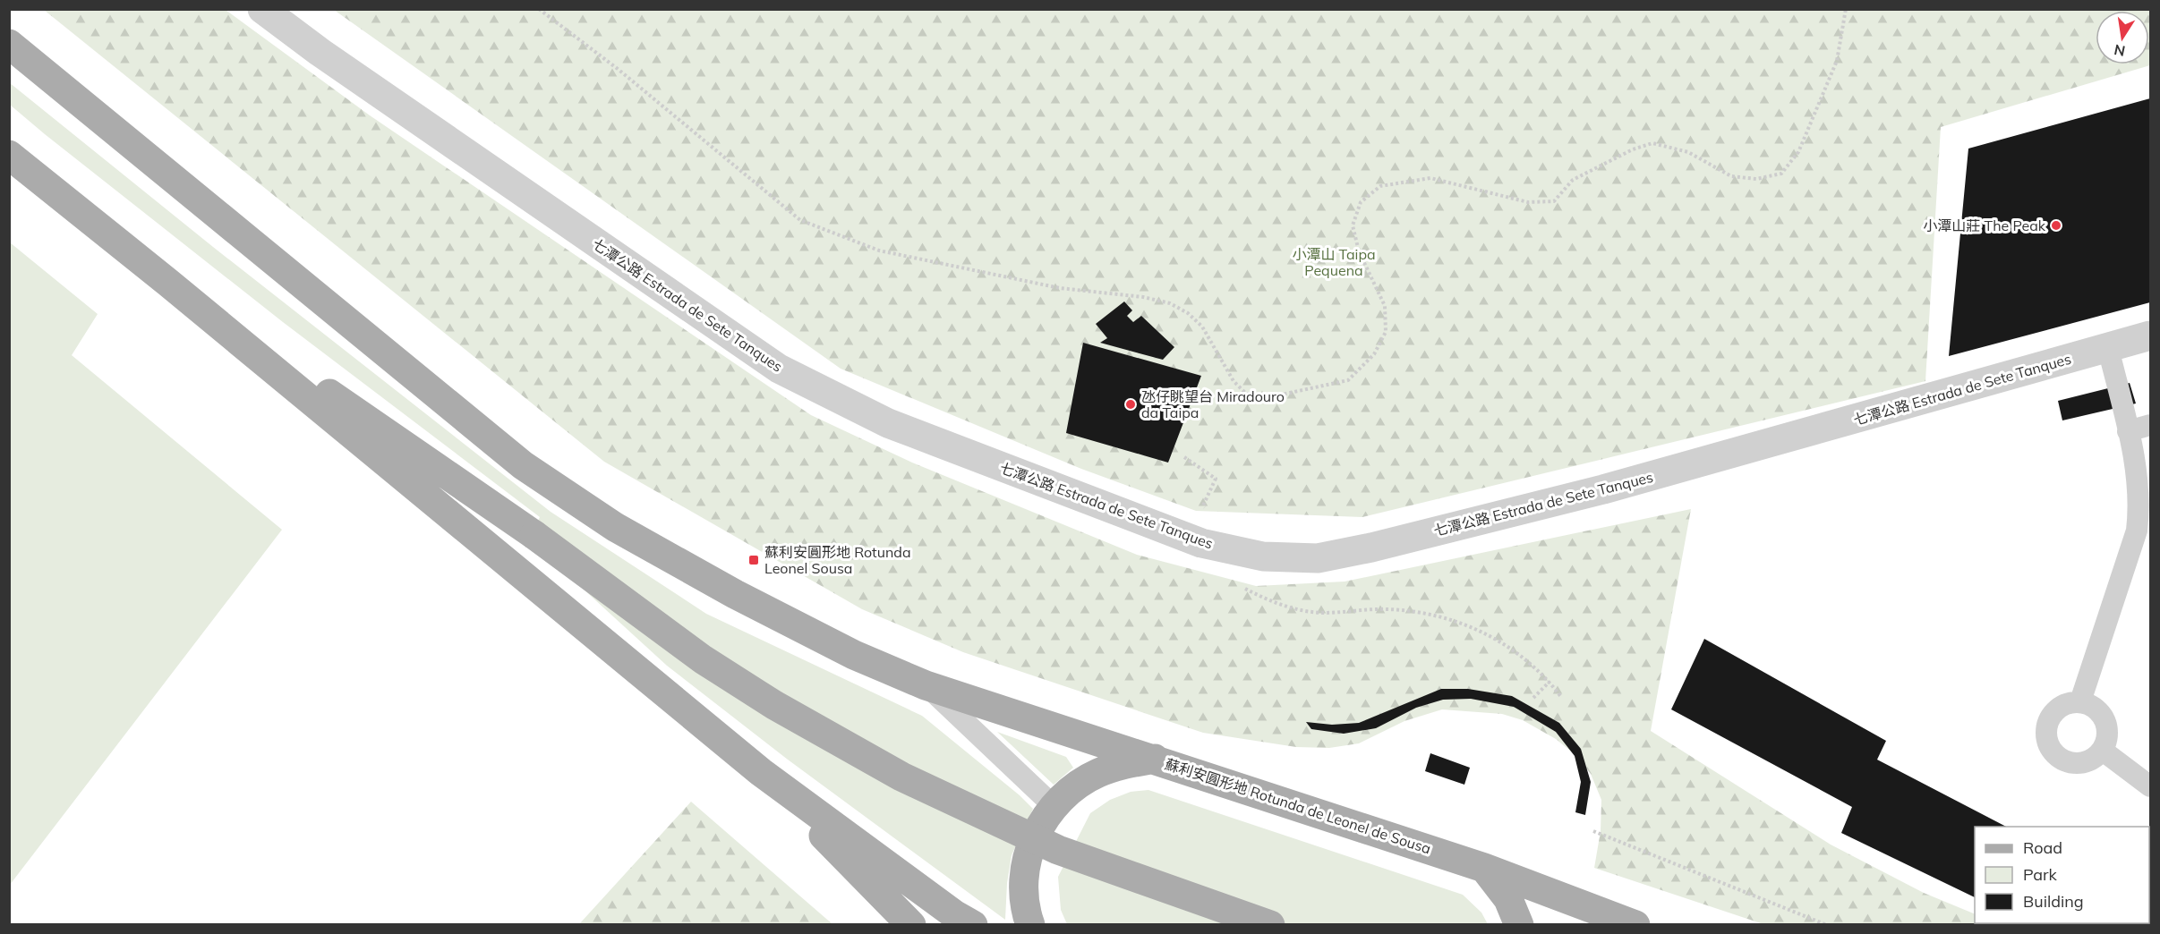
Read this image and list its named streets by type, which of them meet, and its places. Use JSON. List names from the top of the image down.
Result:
{
  "streets": {
    "main road": ["蘇利安圓形地 Rotunda de Leonel de Sousa"],
    "street": ["七潭公路 Estrada de Sete Tanques"]
  },
  "parks": ["小潭山 Taipa Pequena"],
  "places": {
    "other": ["小潭山莊 The Peak", "氹仔眺望台 Miradouro da Taipa"],
    "transit": ["蘇利安圓形地 Rotunda Leonel Sousa"]
  },
  "legend": ["Road", "Park", "Building"],
  "north": "bottom"
}
